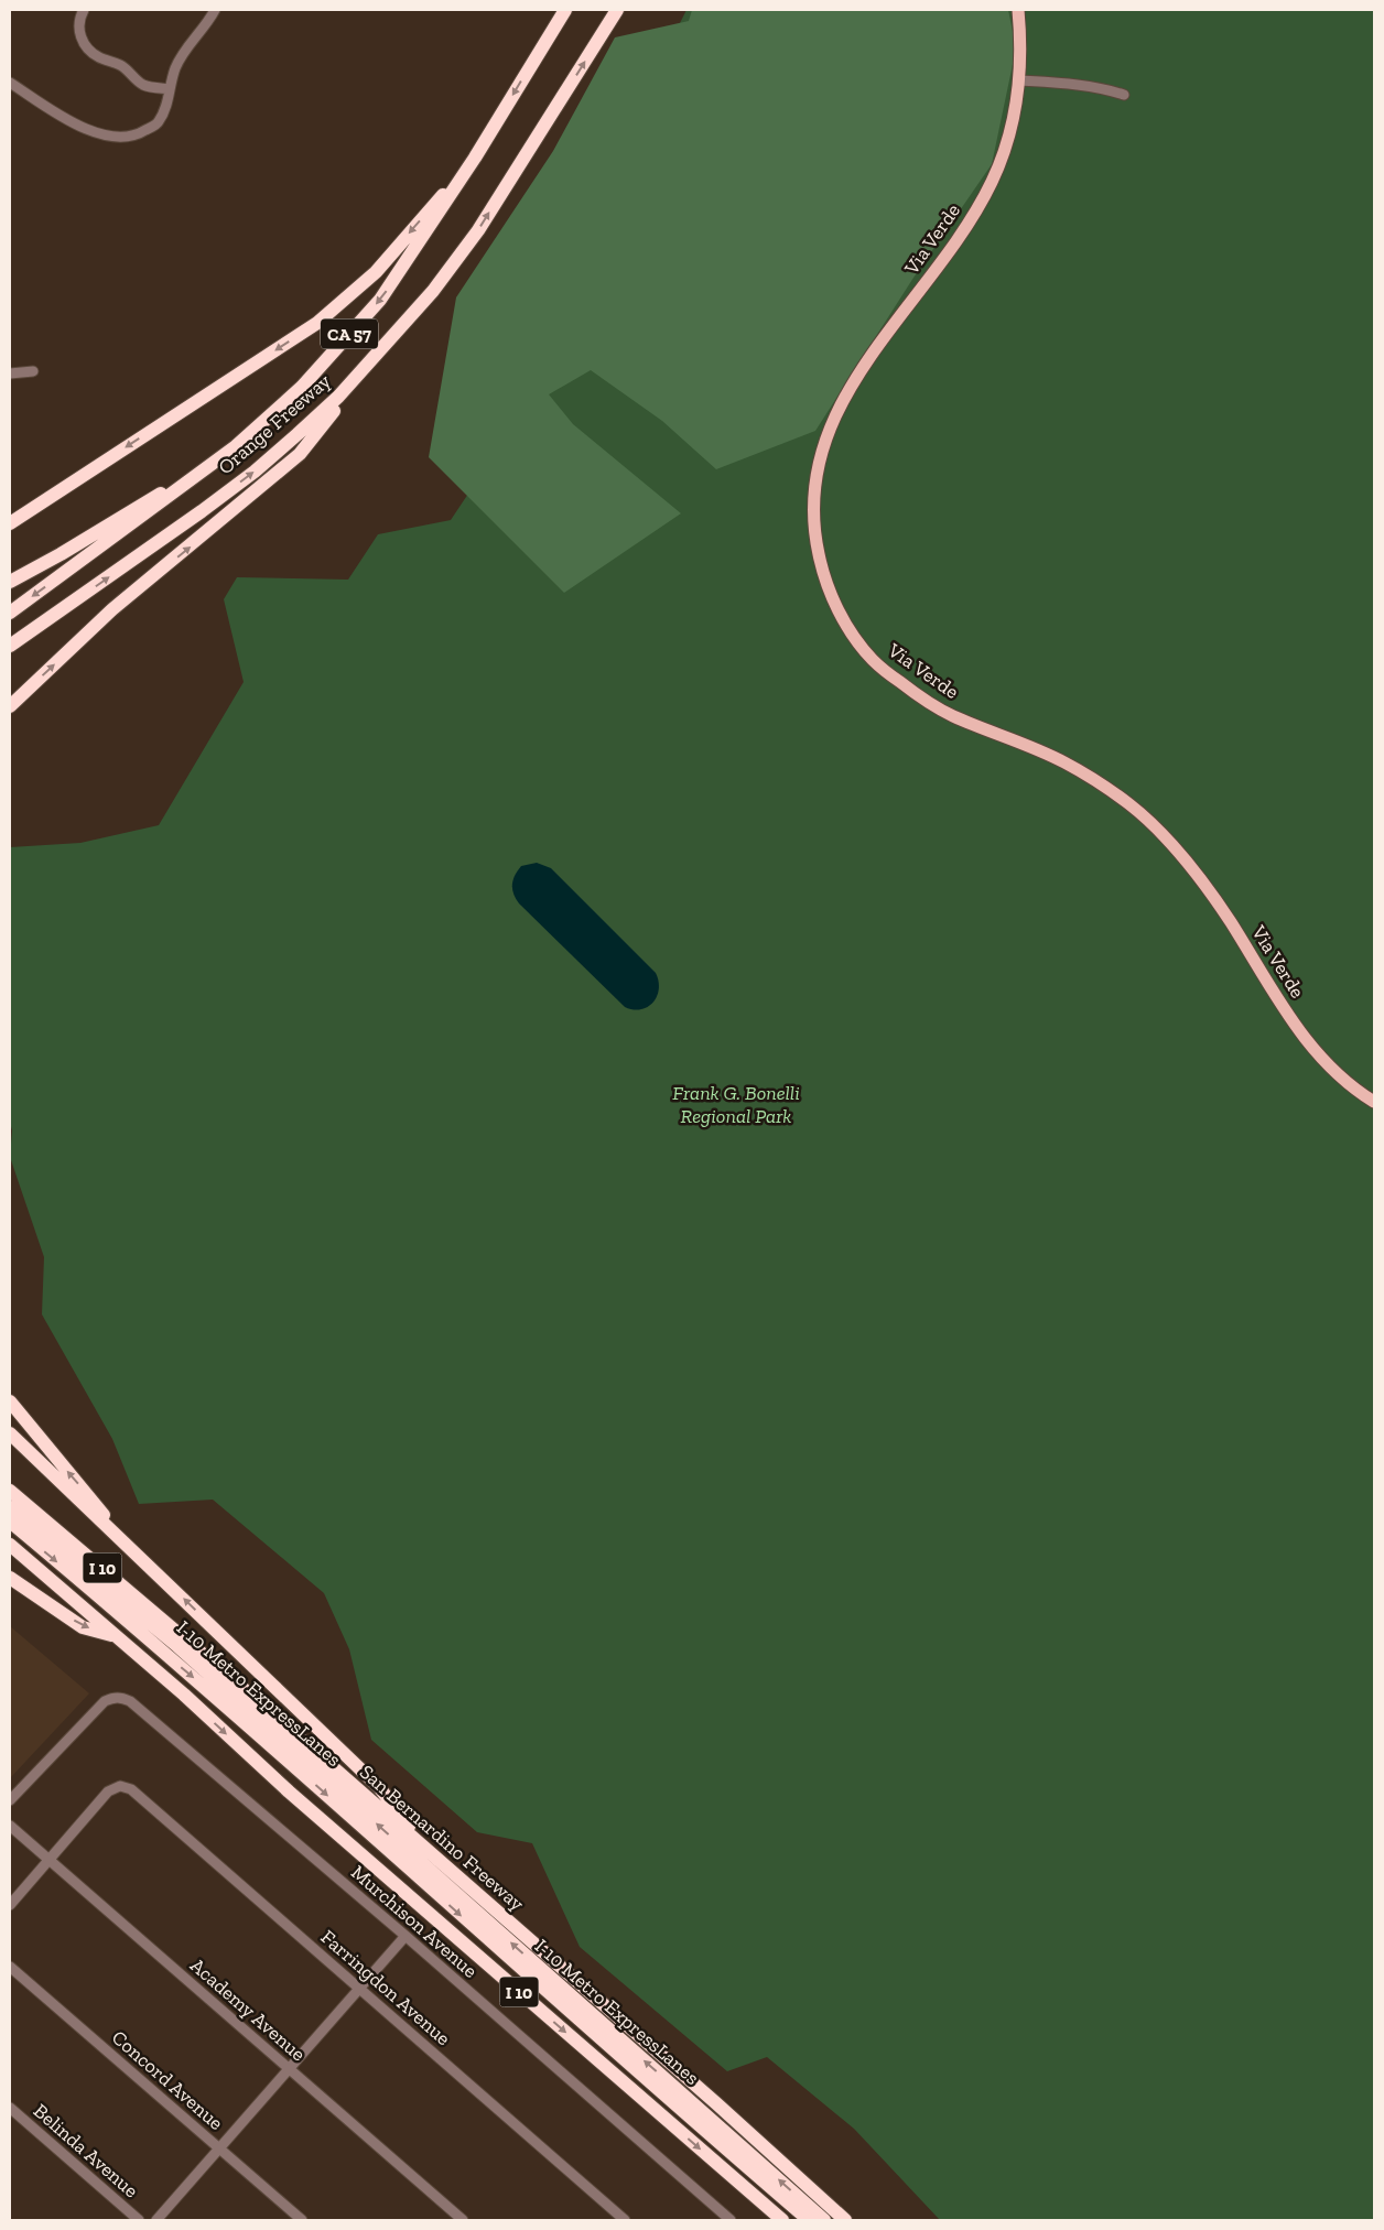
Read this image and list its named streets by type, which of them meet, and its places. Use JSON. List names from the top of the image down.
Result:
{
  "streets": {
    "highway": [
      "CA 57",
      "Orange Freeway",
      "I 10",
      "I-10 Metro ExpressLanes",
      "San Bernardino Freeway"
    ],
    "main road": ["Via Verde"],
    "street": [
      "Murchison Avenue",
      "Farringdon Avenue",
      "Academy Avenue",
      "Concord Avenue",
      "Belinda Avenue"
    ]
  },
  "crossings": [
    ["Farringdon Avenue", "Academy Avenue"]
  ],
  "parks": ["Frank G. Bonelli Regional Park"]
}
